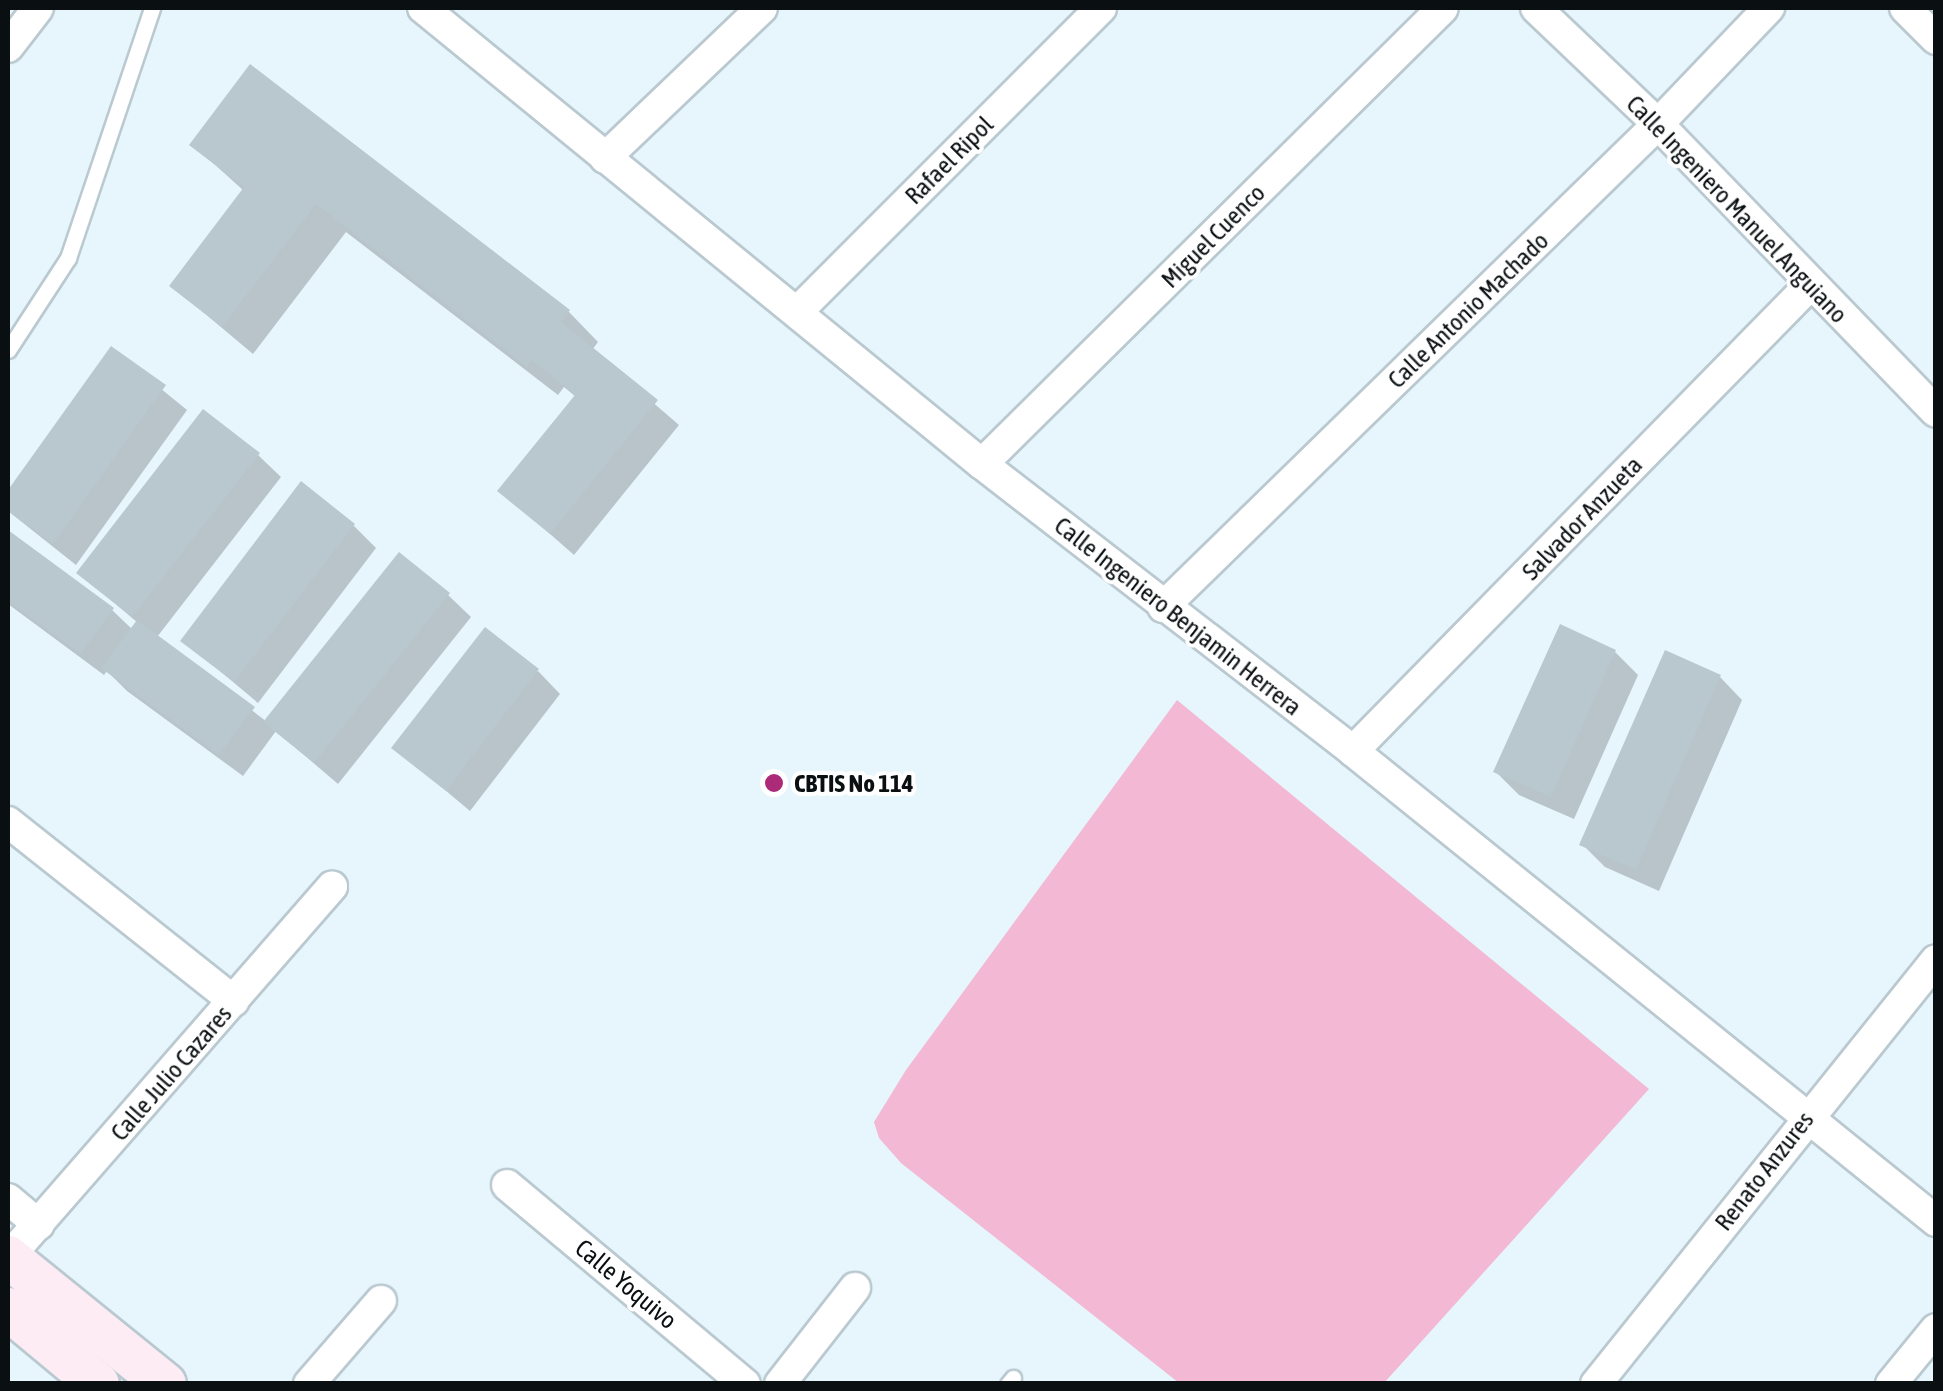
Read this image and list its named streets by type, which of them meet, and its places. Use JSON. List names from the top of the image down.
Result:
{
  "streets": {
    "street": [
      "Rafael Ripol",
      "Calle Ingeniero Manuel Anguiano",
      "Miguel Cuenco",
      "Calle Antonio Machado",
      "Salvador Anzueta",
      "Calle Ingeniero Benjamin Herrera",
      "Calle Julio Cazares",
      "Renato Anzures",
      "Calle Yoquivo"
    ]
  },
  "crossings": [
    ["Rafael Ripol", "Calle Ingeniero Benjamin Herrera"],
    ["Calle Ingeniero Manuel Anguiano", "Calle Antonio Machado"],
    ["Calle Ingeniero Manuel Anguiano", "Salvador Anzueta"],
    ["Miguel Cuenco", "Calle Ingeniero Benjamin Herrera"],
    ["Calle Antonio Machado", "Calle Ingeniero Benjamin Herrera"],
    ["Salvador Anzueta", "Calle Ingeniero Benjamin Herrera"],
    ["Calle Ingeniero Benjamin Herrera", "Renato Anzures"]
  ],
  "places": ["CBTIS No 114"]
}
